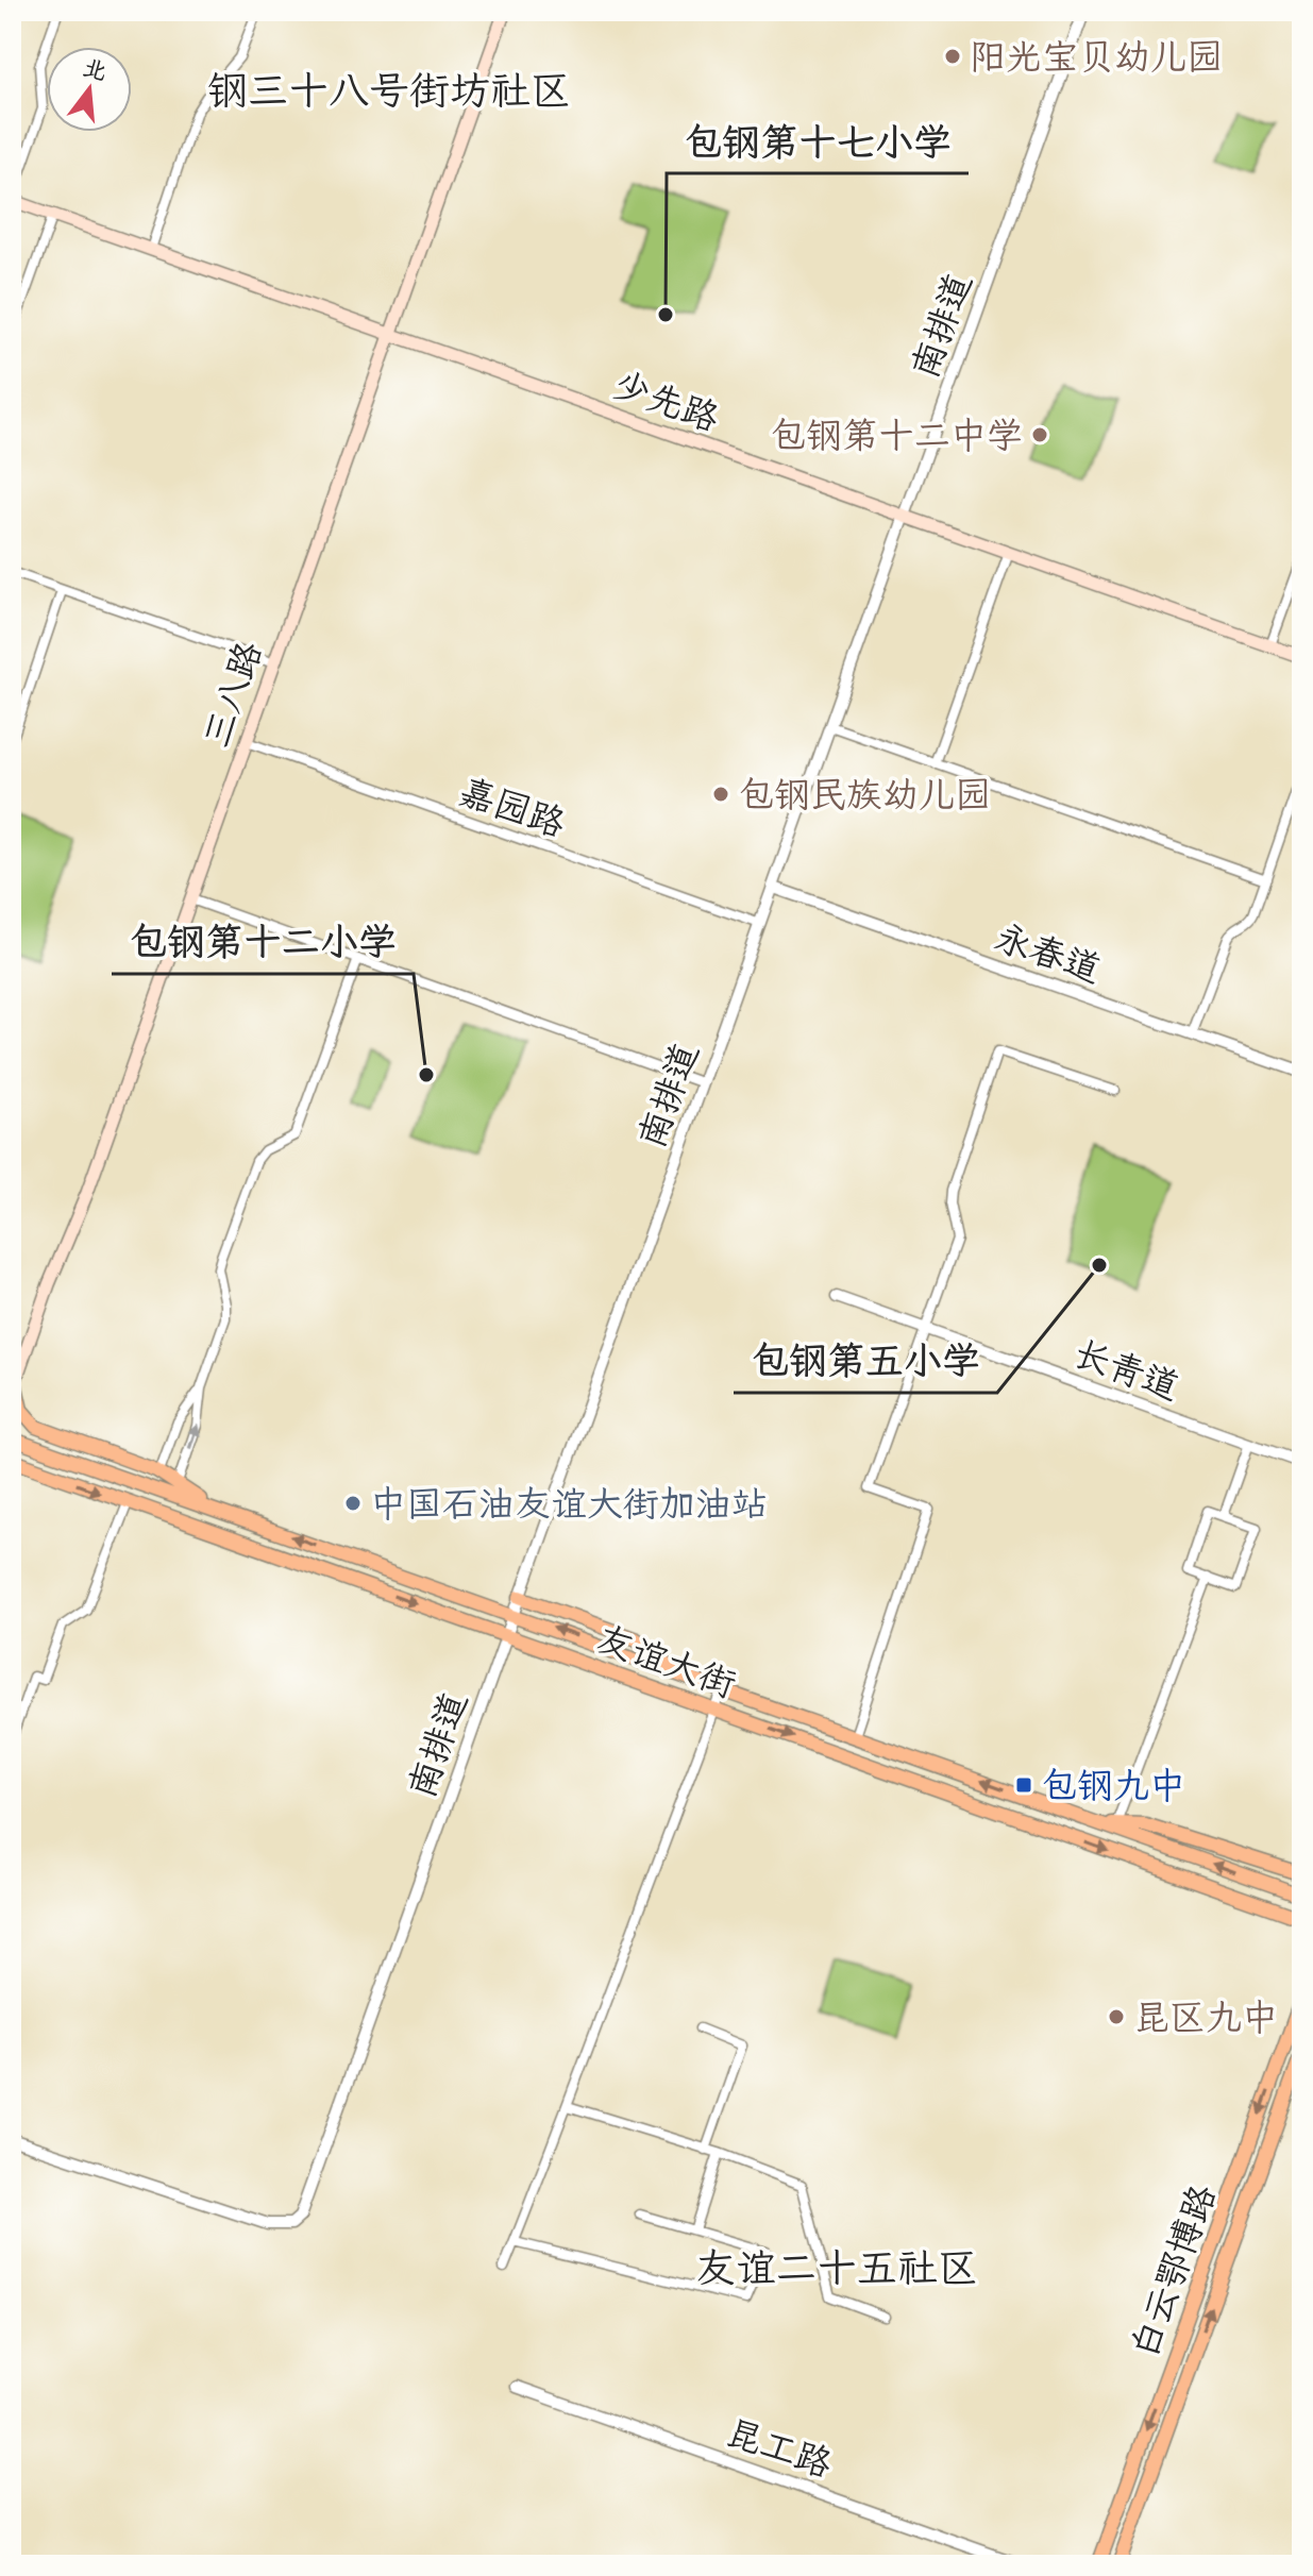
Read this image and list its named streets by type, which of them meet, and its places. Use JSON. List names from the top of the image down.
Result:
{
  "streets": {
    "main road": [
      "少先路",
      "三八路",
      "友谊大街",
      "白云鄂博路"
    ],
    "street": [
      "南排道",
      "嘉园路",
      "永春道",
      "长青道",
      "昆工路"
    ]
  },
  "crossings": [
    ["南排道", "少先路"],
    ["南排道", "嘉园路"],
    ["南排道", "永春道"],
    ["南排道", "友谊大街"],
    ["少先路", "三八路"],
    ["三八路", "嘉园路"]
  ],
  "districts": ["钢三十八号街坊社区", "友谊二十五社区"],
  "places": {
    "other": [
      "阳光宝贝幼儿园",
      "包钢第十七小学",
      "包钢第十二中学",
      "包钢民族幼儿园",
      "包钢第十二小学",
      "包钢第五小学",
      "中国石油友谊大街加油站",
      "昆区九中"
    ],
    "transit": ["包钢九中"]
  },
  "north": "top"
}
